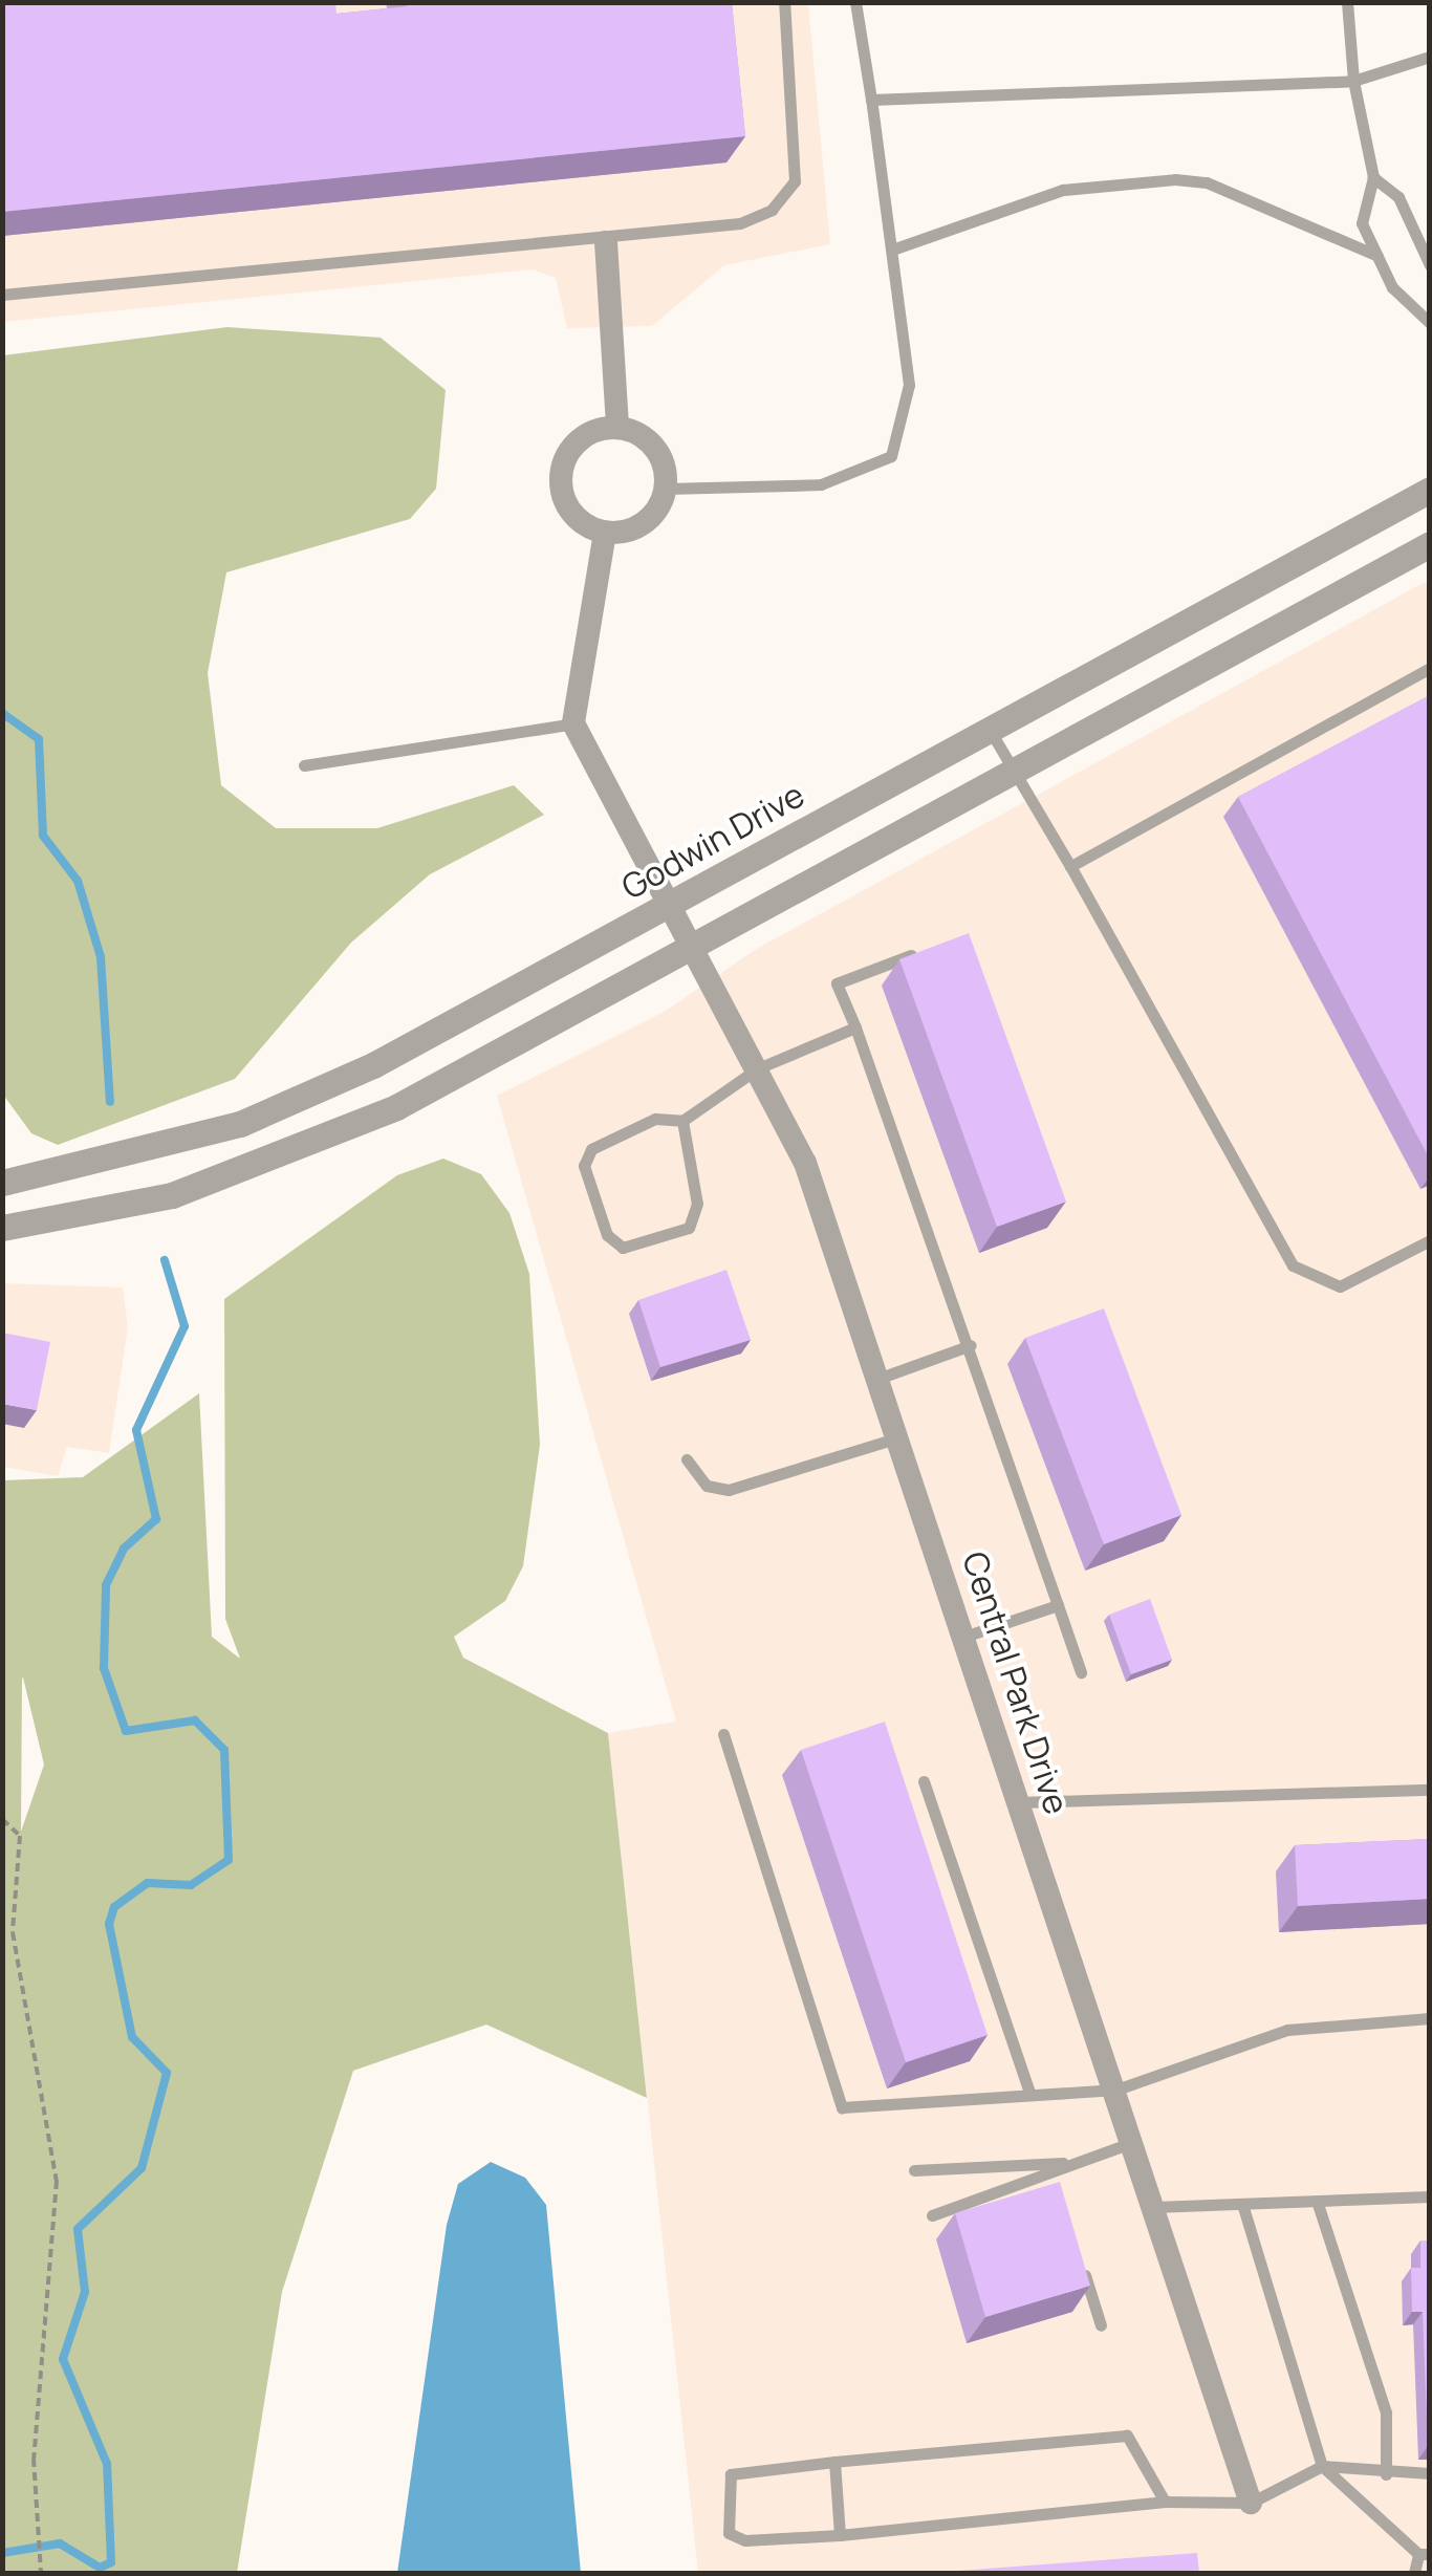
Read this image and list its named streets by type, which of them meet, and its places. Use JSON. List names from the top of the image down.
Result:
{
  "streets": {
    "street": ["Godwin Drive", "Central Park Drive"]
  },
  "crossings": [
    ["Godwin Drive", "Central Park Drive"]
  ]
}
